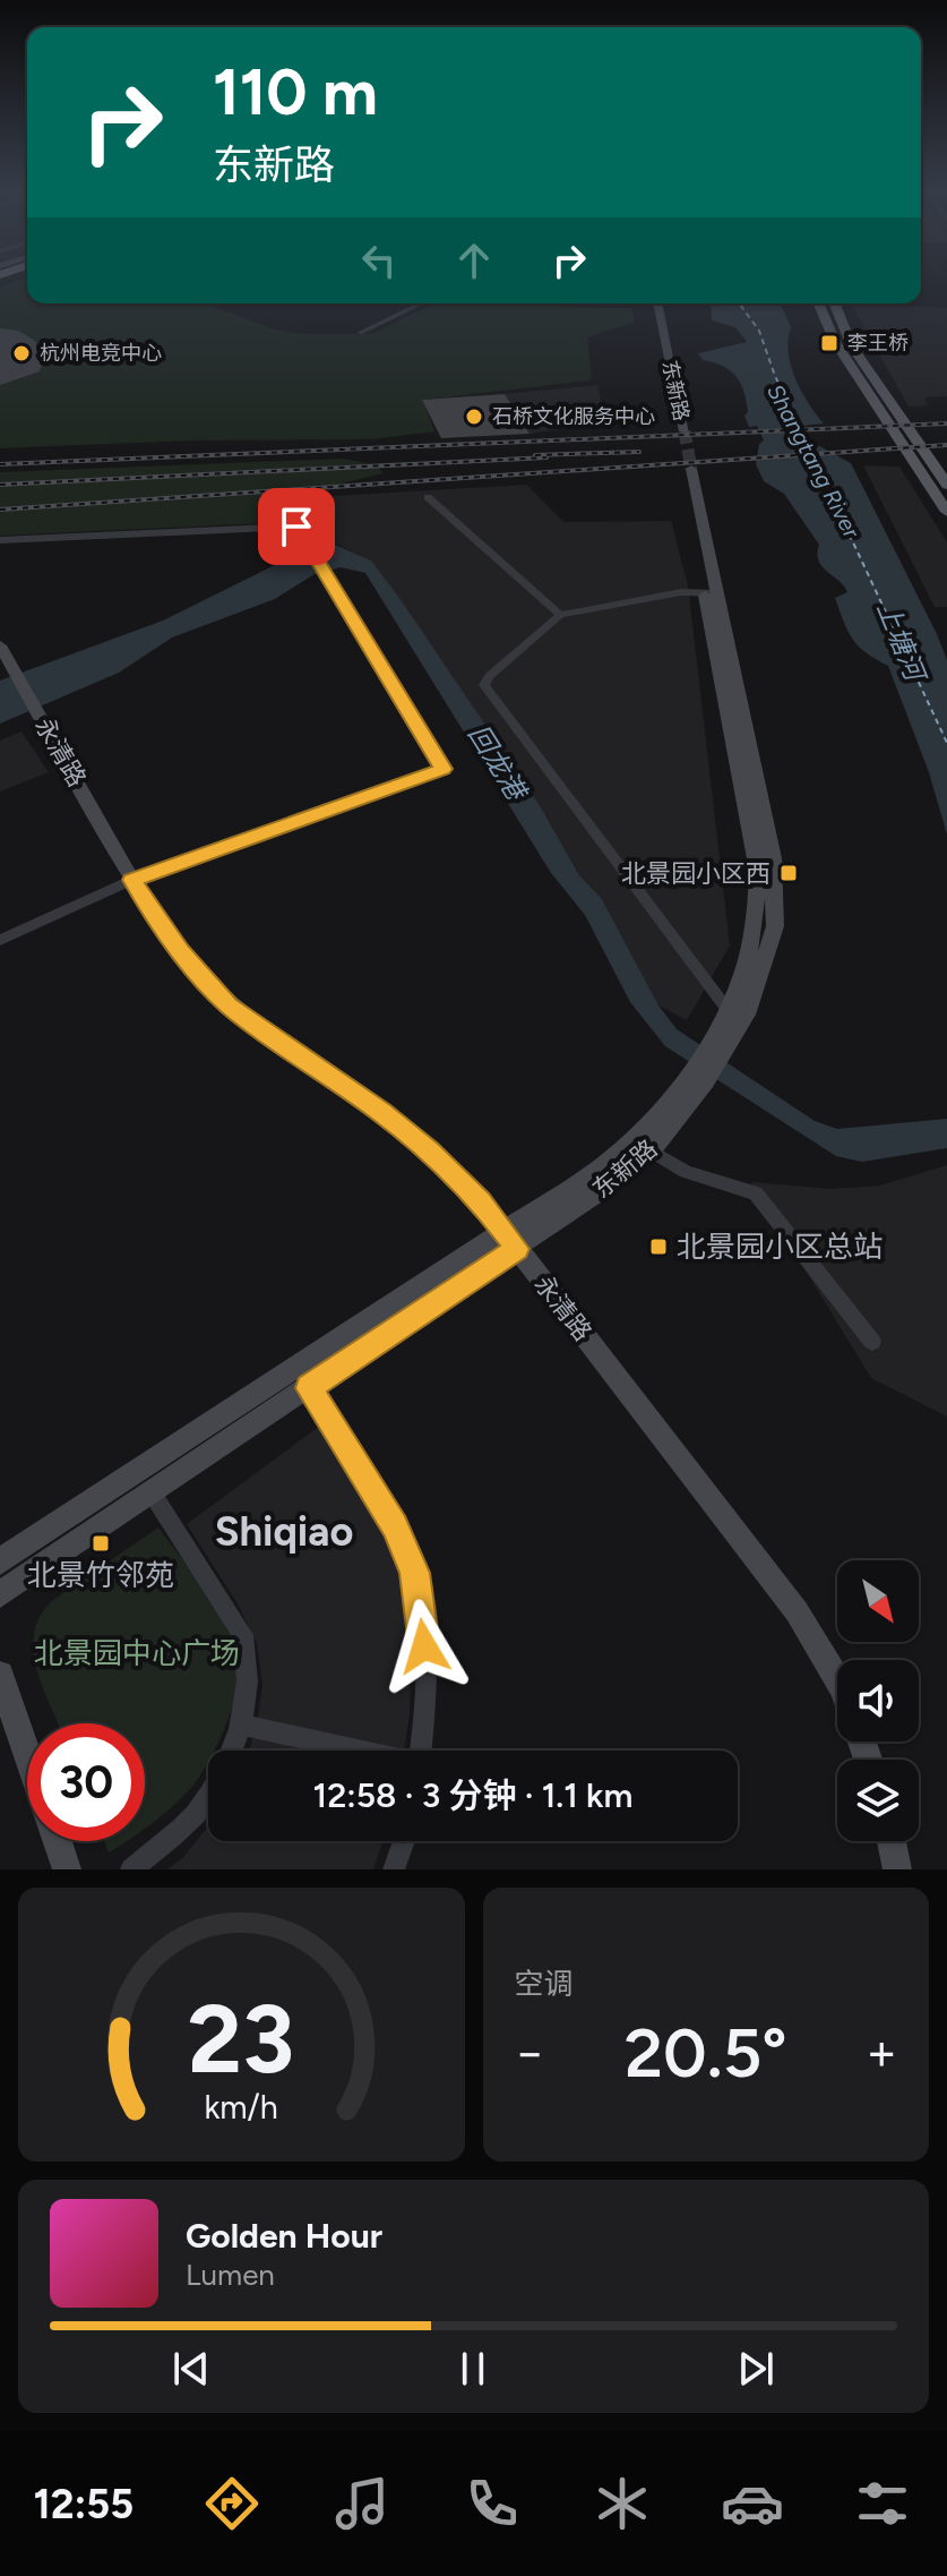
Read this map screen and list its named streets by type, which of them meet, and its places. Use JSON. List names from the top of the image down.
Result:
{
  "streets": {
    "main road": ["东新路", "永清路"]
  },
  "crossings": [
    ["东新路", "永清路"]
  ],
  "districts": ["Shiqiao"],
  "water": ["Shangtang River", "上塘河", "回龙港"],
  "parks": ["北景园中心广场"],
  "places": {
    "transit": [
      "李王桥",
      "北景园小区西",
      "北景园小区总站",
      "北景竹邻苑"
    ],
    "other": ["杭州电竞中心", "石桥文化服务中心"]
  },
  "north": "bottom right",
  "page": {
    "turn": ["110 m", "东新路"],
    "limit": "30",
    "trip": "12:58 · 3 分钟 · 1.1 km",
    "tile": "空调",
    "heat": ["−", "20.5°", "+"],
    "song": ["Golden Hour", "Lumen"],
    "tabs": "12:55",
    "gauge": ["23", "km/h"]
  }
}
